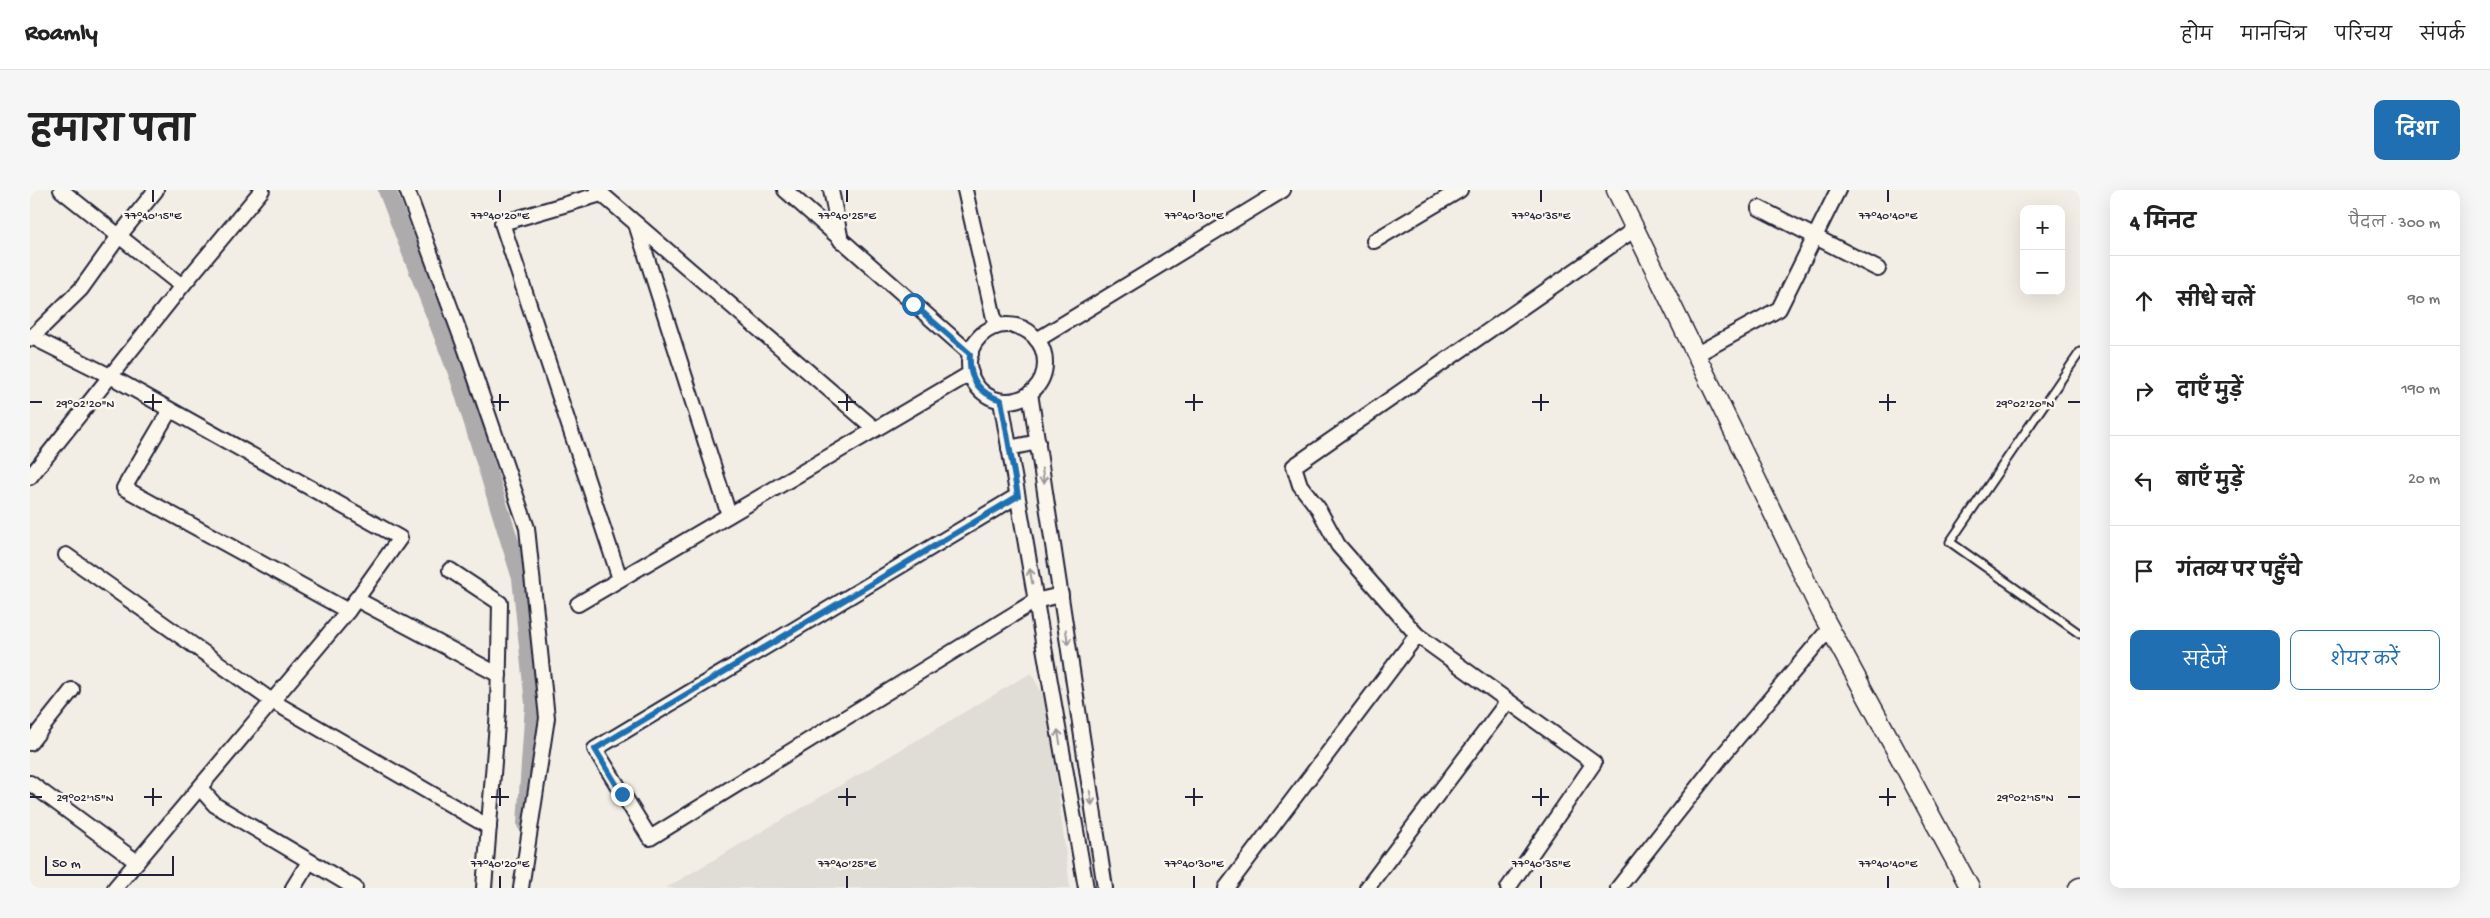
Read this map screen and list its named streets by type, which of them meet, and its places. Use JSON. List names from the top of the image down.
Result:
{
  "scale_bar": "50 m",
  "page": {
    "header": "Roamly",
    "nav": [
      "होम",
      "मानचित्र",
      "परिचय",
      "संपर्क"
    ],
    "title": "हमारा पता",
    "buttons": [
      "दिशा",
      ["सहेजें", "शेयर करें"]
    ],
    "heading": ["4 मिनट", "पैदल · 300 m"],
    "map_buttons": ["+", "−"],
    "list": [
      ["सीधे चलें", "90 m"],
      ["दाएँ मुड़ें", "190 m"],
      ["बाएँ मुड़ें", "20 m"],
      "गंतव्य पर पहुँचे"
    ],
    "scale": "50 m"
  },
  "coordinates": [
    "77°40'15\"E",
    "77°40'20\"E",
    "77°40'25\"E",
    "77°40'30\"E",
    "77°40'35\"E",
    "77°40'40\"E",
    "29°02'20\"N",
    "29°02'15\"N"
  ]
}
